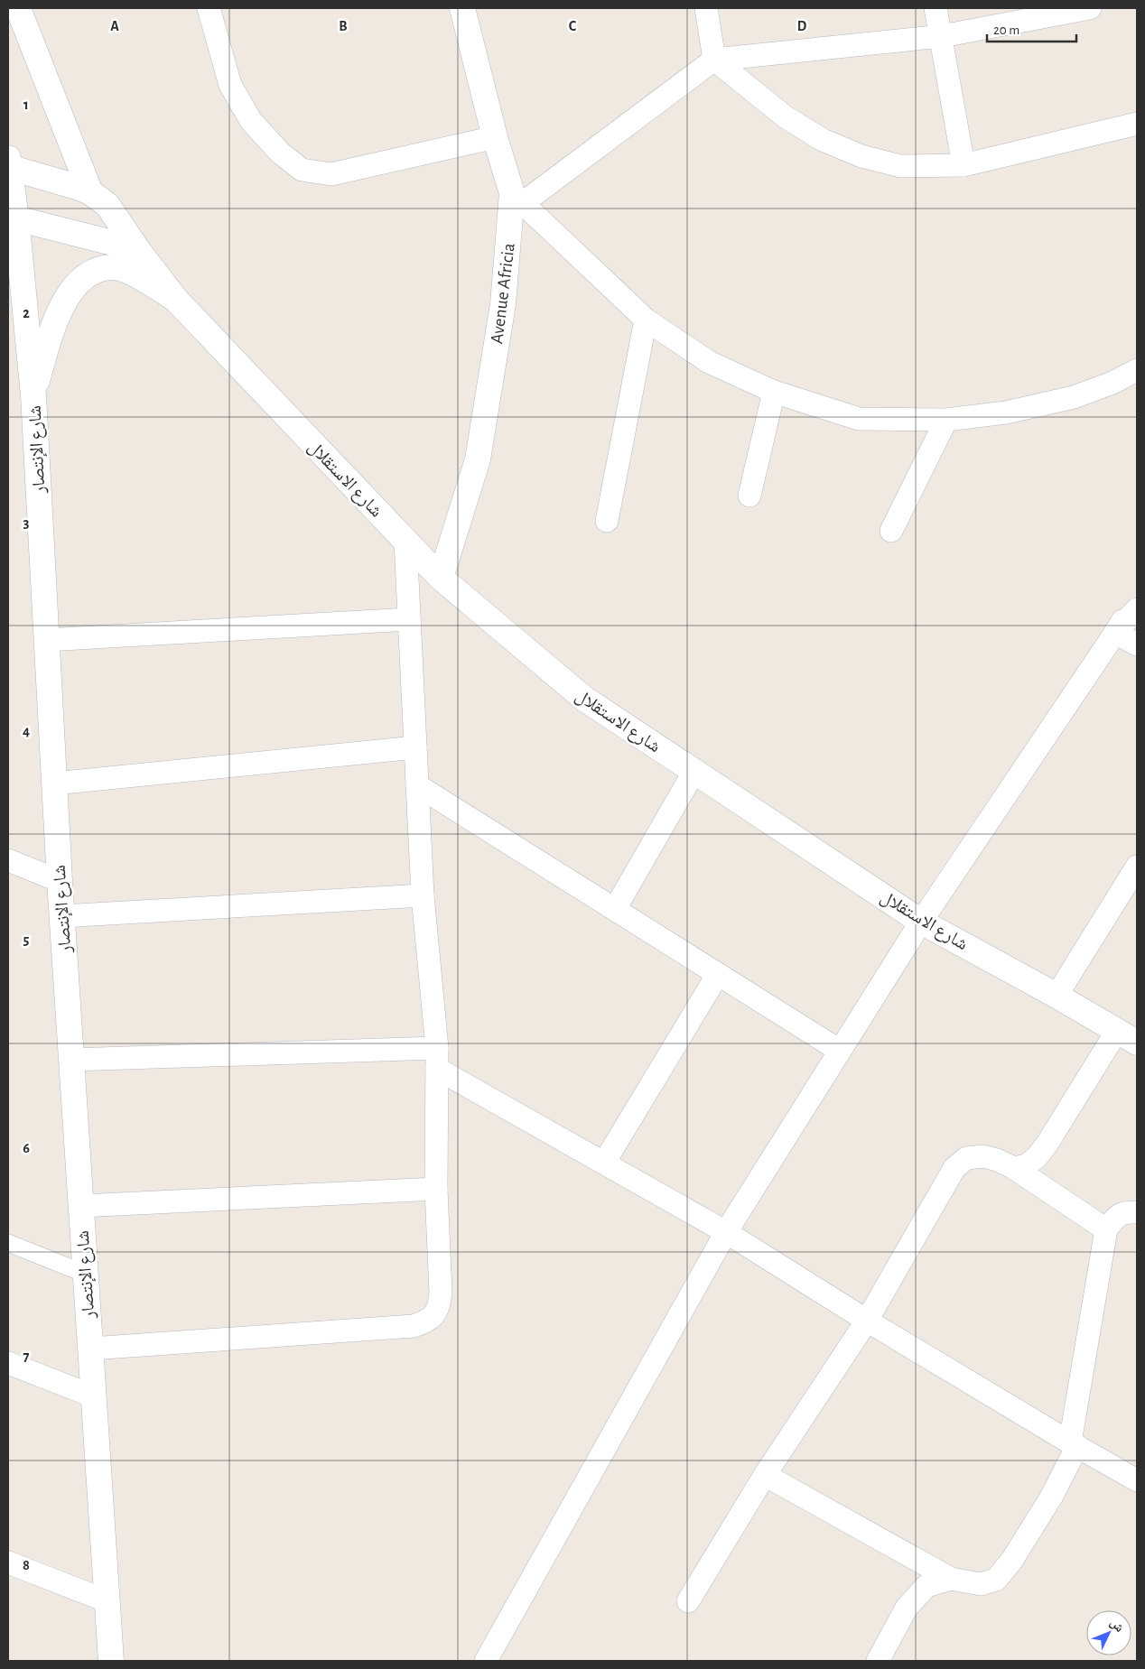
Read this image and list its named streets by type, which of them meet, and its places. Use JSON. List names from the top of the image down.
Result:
{
  "streets": {
    "street": ["Avenue Africia", "شارع الإنتصار", "شارع الاستقلال"]
  },
  "crossings": [
    ["Avenue Africia", "شارع الاستقلال"]
  ],
  "scale_bar": "20 m",
  "north": "top right",
  "grid": {
    "columns": [
      "A",
      "B",
      "C",
      "D"
    ],
    "rows": [
      "1",
      "2",
      "3",
      "4",
      "5",
      "6",
      "7",
      "8"
    ]
  }
}
